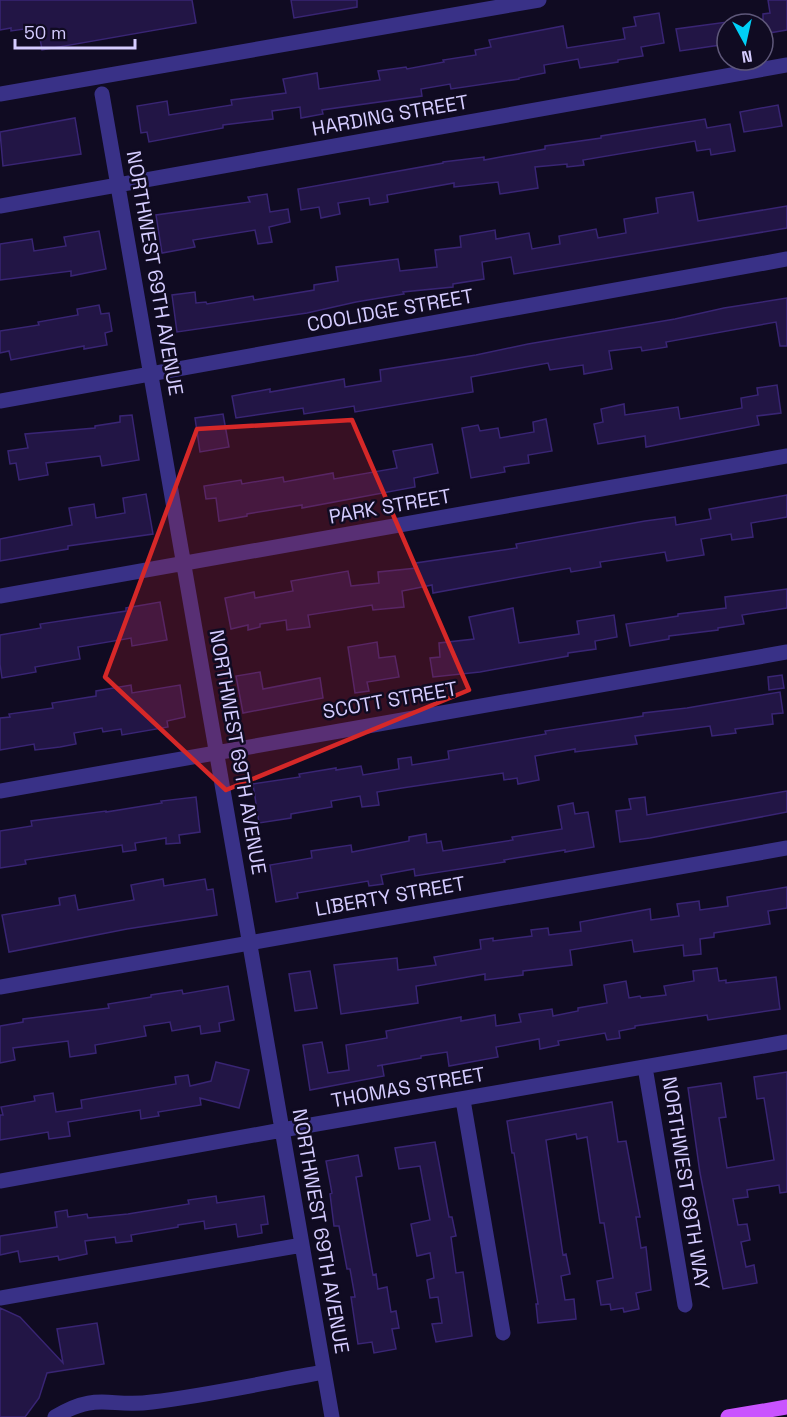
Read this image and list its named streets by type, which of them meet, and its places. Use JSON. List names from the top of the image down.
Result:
{
  "streets": {
    "street": [
      "HARDING STREET",
      "NORTHWEST 69TH AVENUE",
      "COOLIDGE STREET",
      "PARK STREET",
      "SCOTT STREET",
      "LIBERTY STREET",
      "THOMAS STREET",
      "NORTHWEST 69TH WAY"
    ]
  },
  "crossings": [
    ["HARDING STREET", "NORTHWEST 69TH AVENUE"],
    ["NORTHWEST 69TH AVENUE", "COOLIDGE STREET"],
    ["NORTHWEST 69TH AVENUE", "PARK STREET"],
    ["NORTHWEST 69TH AVENUE", "SCOTT STREET"],
    ["NORTHWEST 69TH AVENUE", "LIBERTY STREET"],
    ["NORTHWEST 69TH AVENUE", "THOMAS STREET"],
    ["THOMAS STREET", "NORTHWEST 69TH WAY"]
  ],
  "scale_bar": "50 m",
  "north": "bottom"
}
